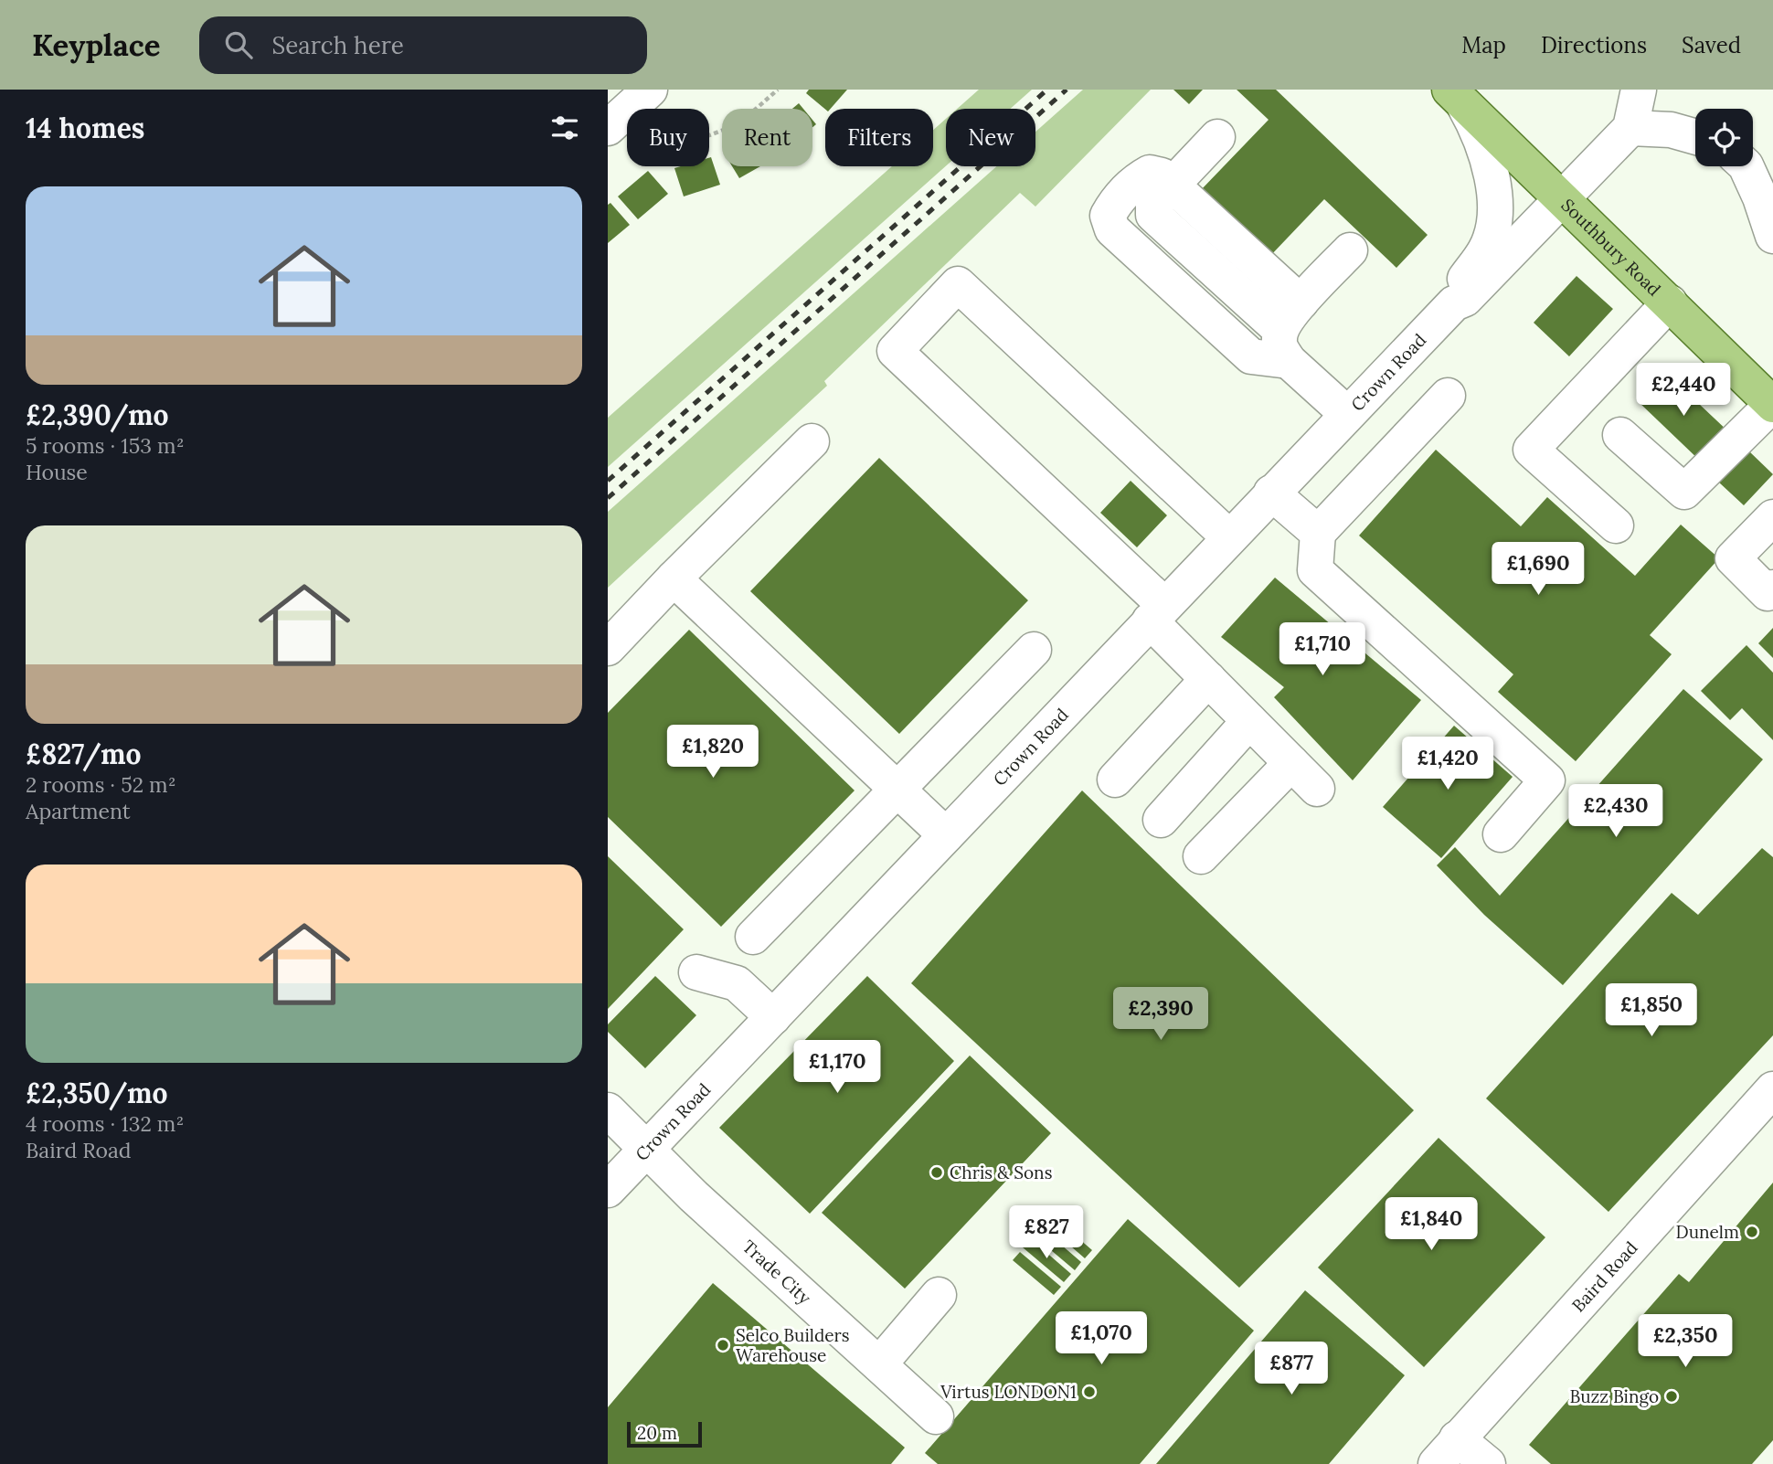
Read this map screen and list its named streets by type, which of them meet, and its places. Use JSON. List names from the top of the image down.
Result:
{
  "streets": {
    "main road": ["Southbury Road"],
    "street": ["Crown Road", "Trade City", "Baird Road"]
  },
  "crossings": [
    ["Southbury Road", "Crown Road"],
    ["Crown Road", "Trade City"]
  ],
  "places": [
    "Chris & Sons",
    "Dunelm",
    "Selco Builders Warehouse",
    "Virtus LONDON1",
    "Buzz Bingo"
  ],
  "scale_bar": "20 m",
  "page": {
    "header": "Keyplace",
    "search": "Search here",
    "nav": ["Map", "Directions", "Saved"],
    "heading": "14 homes",
    "chip": [
      "Buy",
      "Rent",
      "Filters",
      "New"
    ],
    "list": [
      {
        "name": "£2,390/mo",
        "note": "5 rooms · 153 m² · House"
      },
      {
        "name": "£827/mo",
        "note": "2 rooms · 52 m² · Apartment"
      },
      {
        "name": "£2,350/mo",
        "note": "4 rooms · 132 m² · Baird Road"
      }
    ],
    "price": [
      "£2,440",
      "£1,690",
      "£1,710",
      "£1,820",
      "£1,420",
      "£2,430",
      "£1,850",
      "£2,390",
      "£1,170",
      "£1,840",
      "£827",
      "£1,070",
      "£2,350",
      "£877"
    ],
    "scale": "20 m"
  }
}
